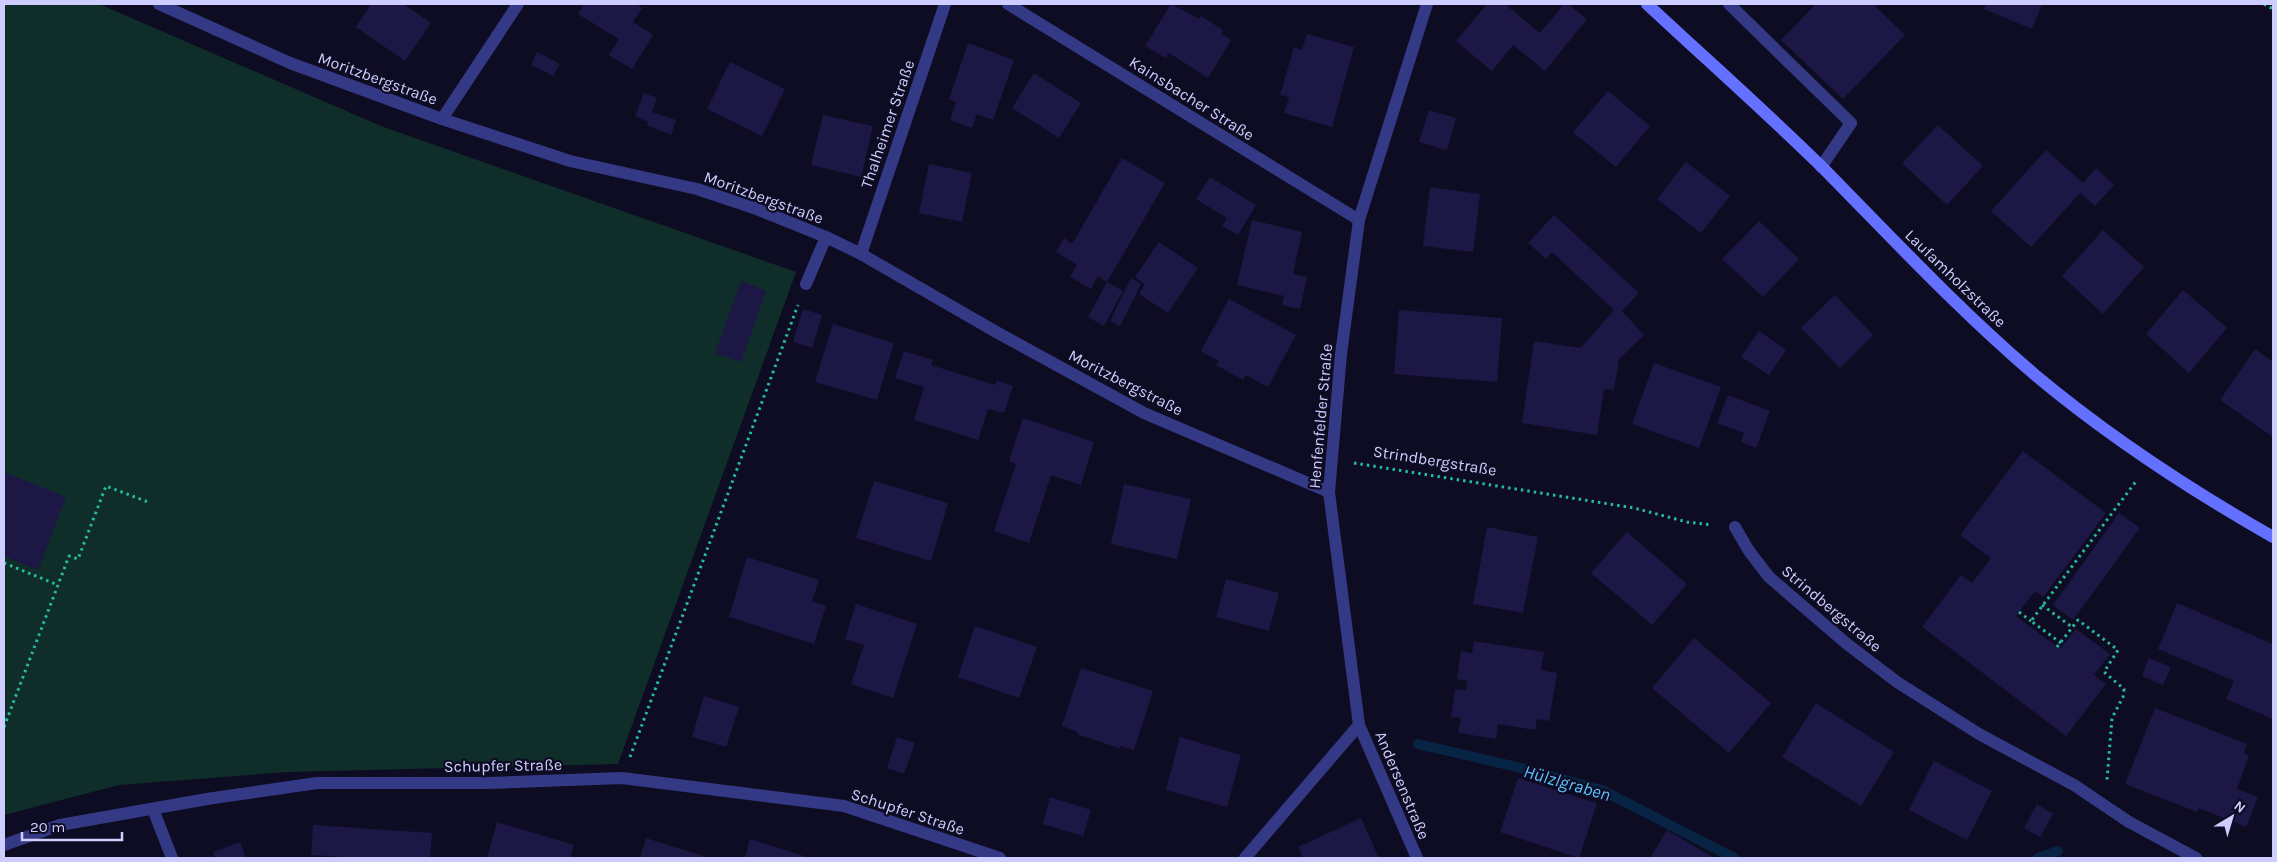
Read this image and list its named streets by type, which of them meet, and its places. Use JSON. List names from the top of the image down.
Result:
{
  "streets": {
    "main road": ["Laufamholzstraße"],
    "street": [
      "Moritzbergstraße",
      "Kainsbacher Straße",
      "Thalheimer Straße",
      "Henfenfelder Straße",
      "Strindbergstraße",
      "Schupfer Straße",
      "Andersenstraße"
    ]
  },
  "crossings": [
    ["Moritzbergstraße", "Thalheimer Straße"],
    ["Moritzbergstraße", "Henfenfelder Straße"],
    ["Kainsbacher Straße", "Henfenfelder Straße"],
    ["Henfenfelder Straße", "Strindbergstraße"],
    ["Henfenfelder Straße", "Andersenstraße"]
  ],
  "water": ["Hülzlgraben"],
  "scale_bar": "20 m",
  "north": "top right"
}
